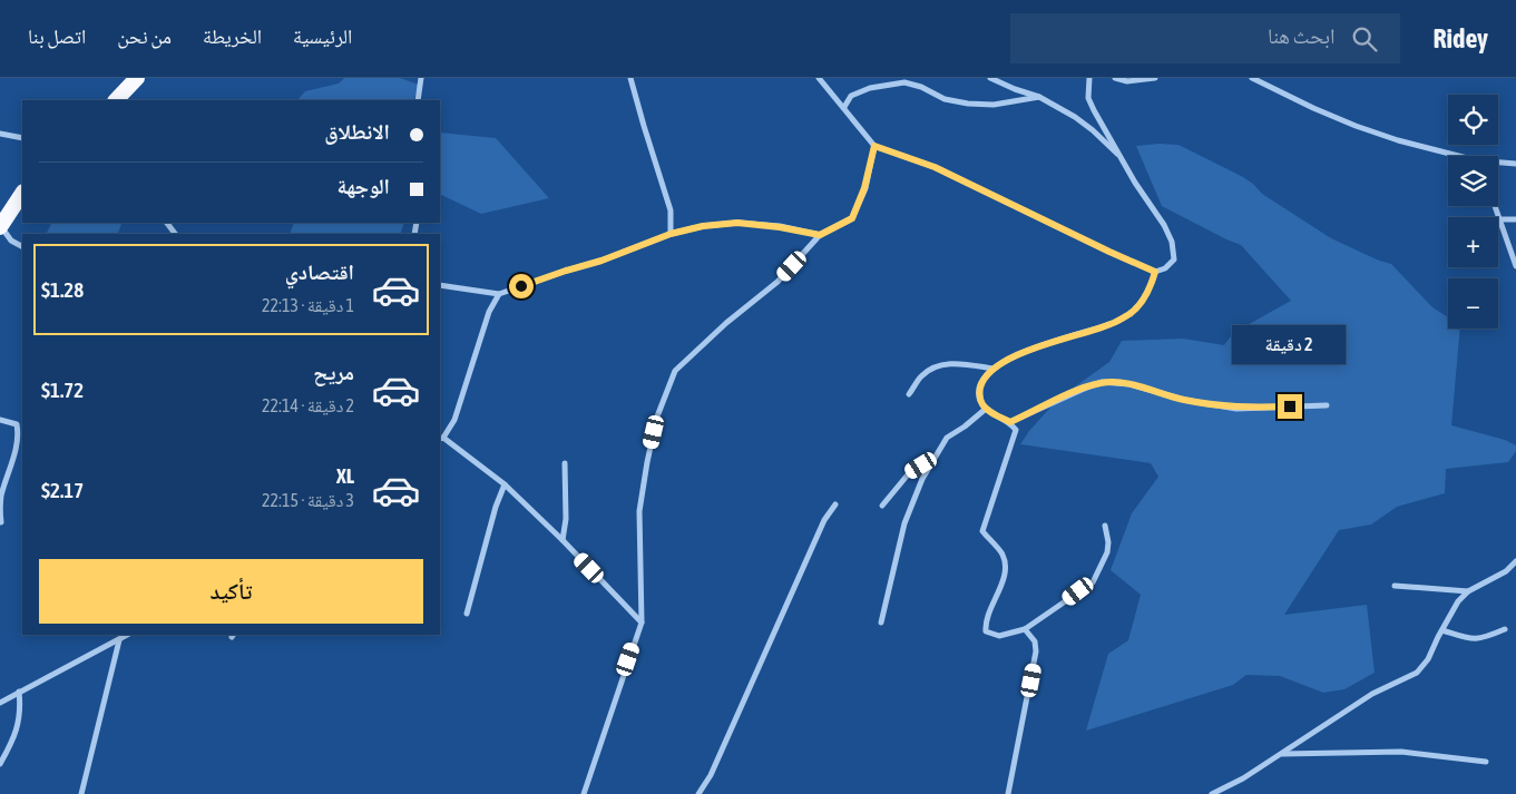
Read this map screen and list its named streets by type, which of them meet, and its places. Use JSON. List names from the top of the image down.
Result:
{
  "page": {
    "header": "Ridey",
    "search": "ابحث هنا",
    "nav": [
      "الرئيسية",
      "الخريطة",
      "من نحن",
      "اتصل بنا"
    ],
    "map_buttons": ["+", "−"],
    "banner": ["الانطلاق", "الوجهة"],
    "list": [
      {
        "name": "اقتصادي",
        "note": "1 دقيقة · 22:13",
        "value": "$1.28"
      },
      {
        "name": "مريح",
        "note": "2 دقيقة · 22:14",
        "value": "$1.72"
      },
      {
        "name": "XL",
        "note": "3 دقيقة · 22:15",
        "value": "$2.17"
      }
    ],
    "bubble": "2 دقيقة",
    "buttons": "تأكيد"
  }
}
